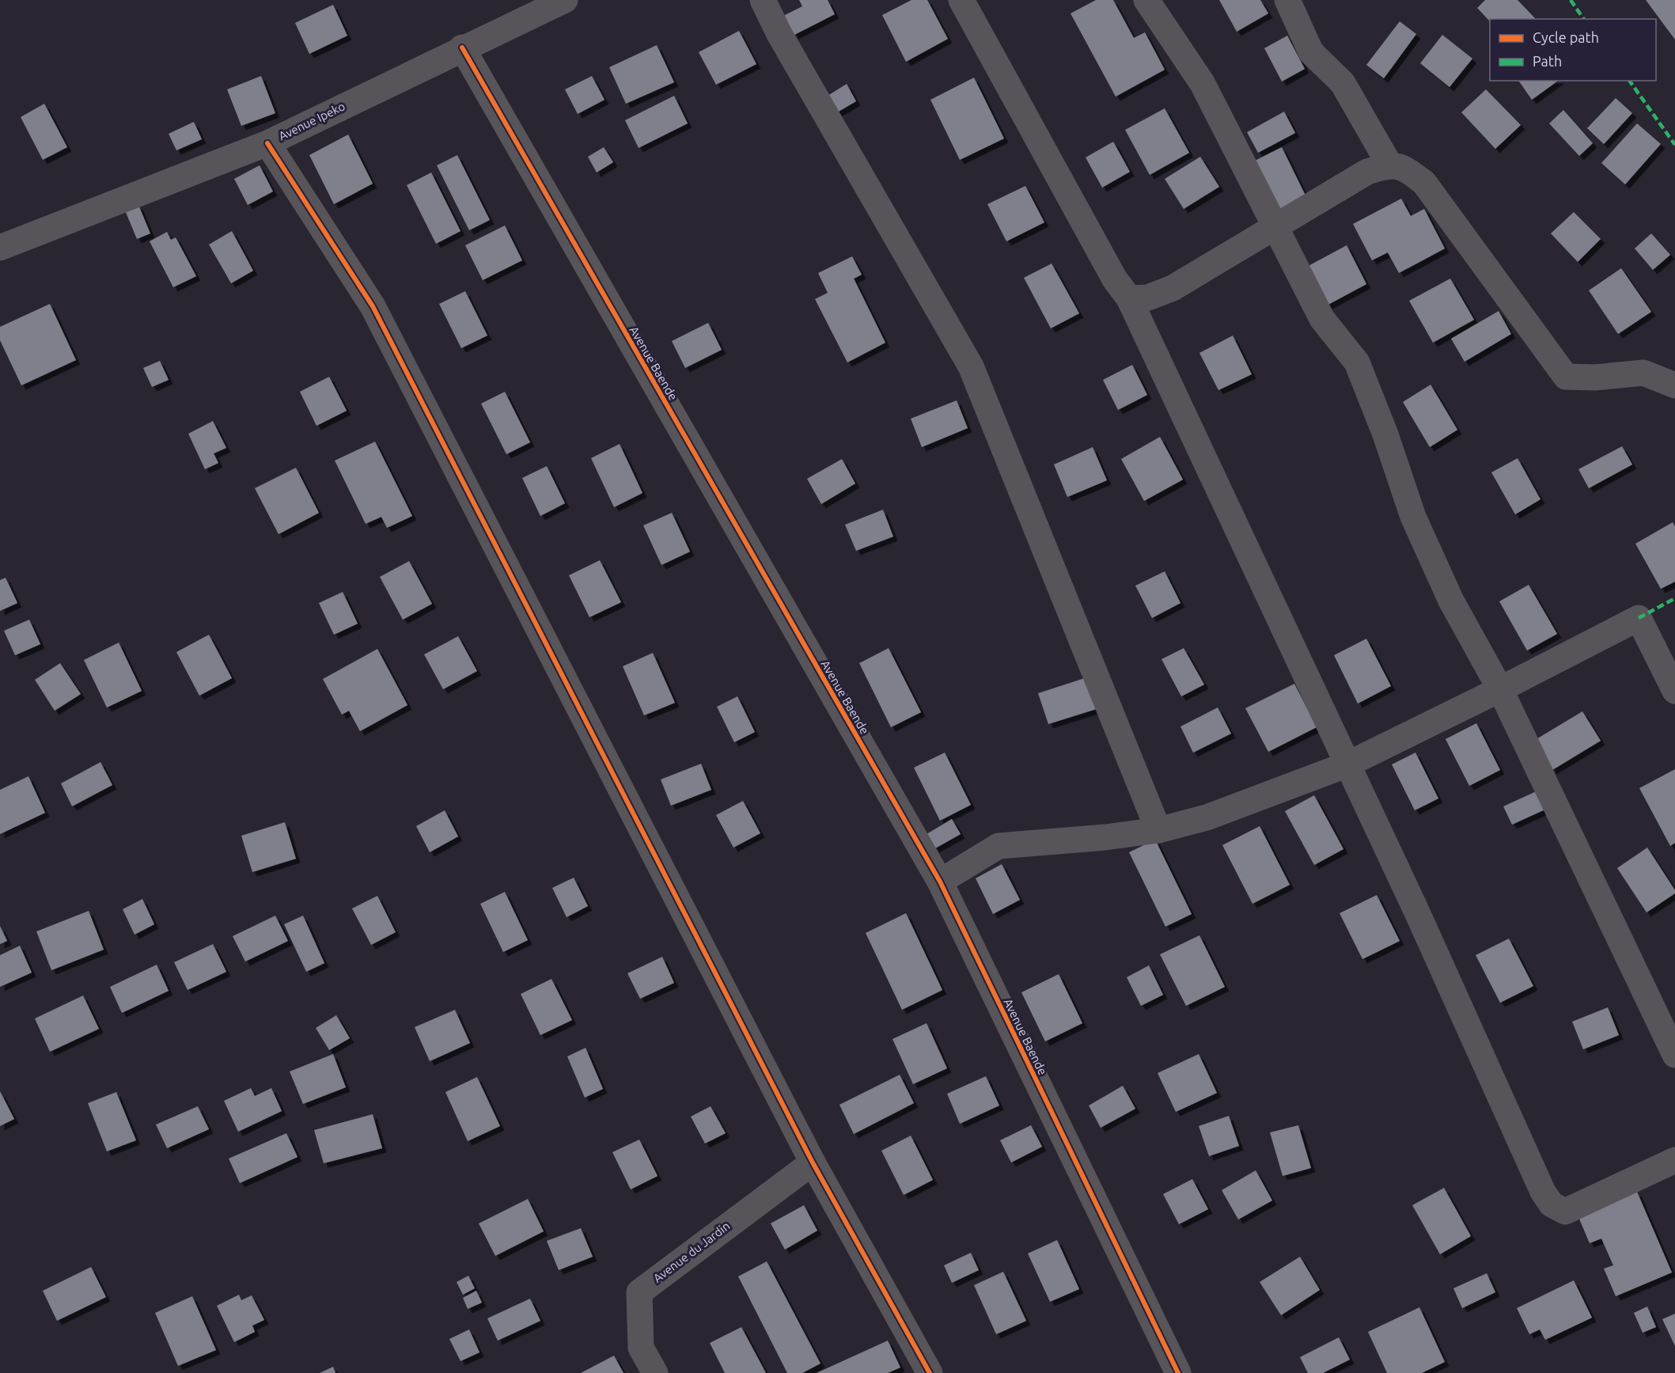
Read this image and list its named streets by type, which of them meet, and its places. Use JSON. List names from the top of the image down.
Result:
{
  "streets": {
    "street": ["Avenue Ipeko", "Avenue Baende", "Avenue du Jardin"]
  },
  "crossings": [
    ["Avenue Ipeko", "Avenue Baende"]
  ],
  "legend": ["Cycle path", "Path"]
}
